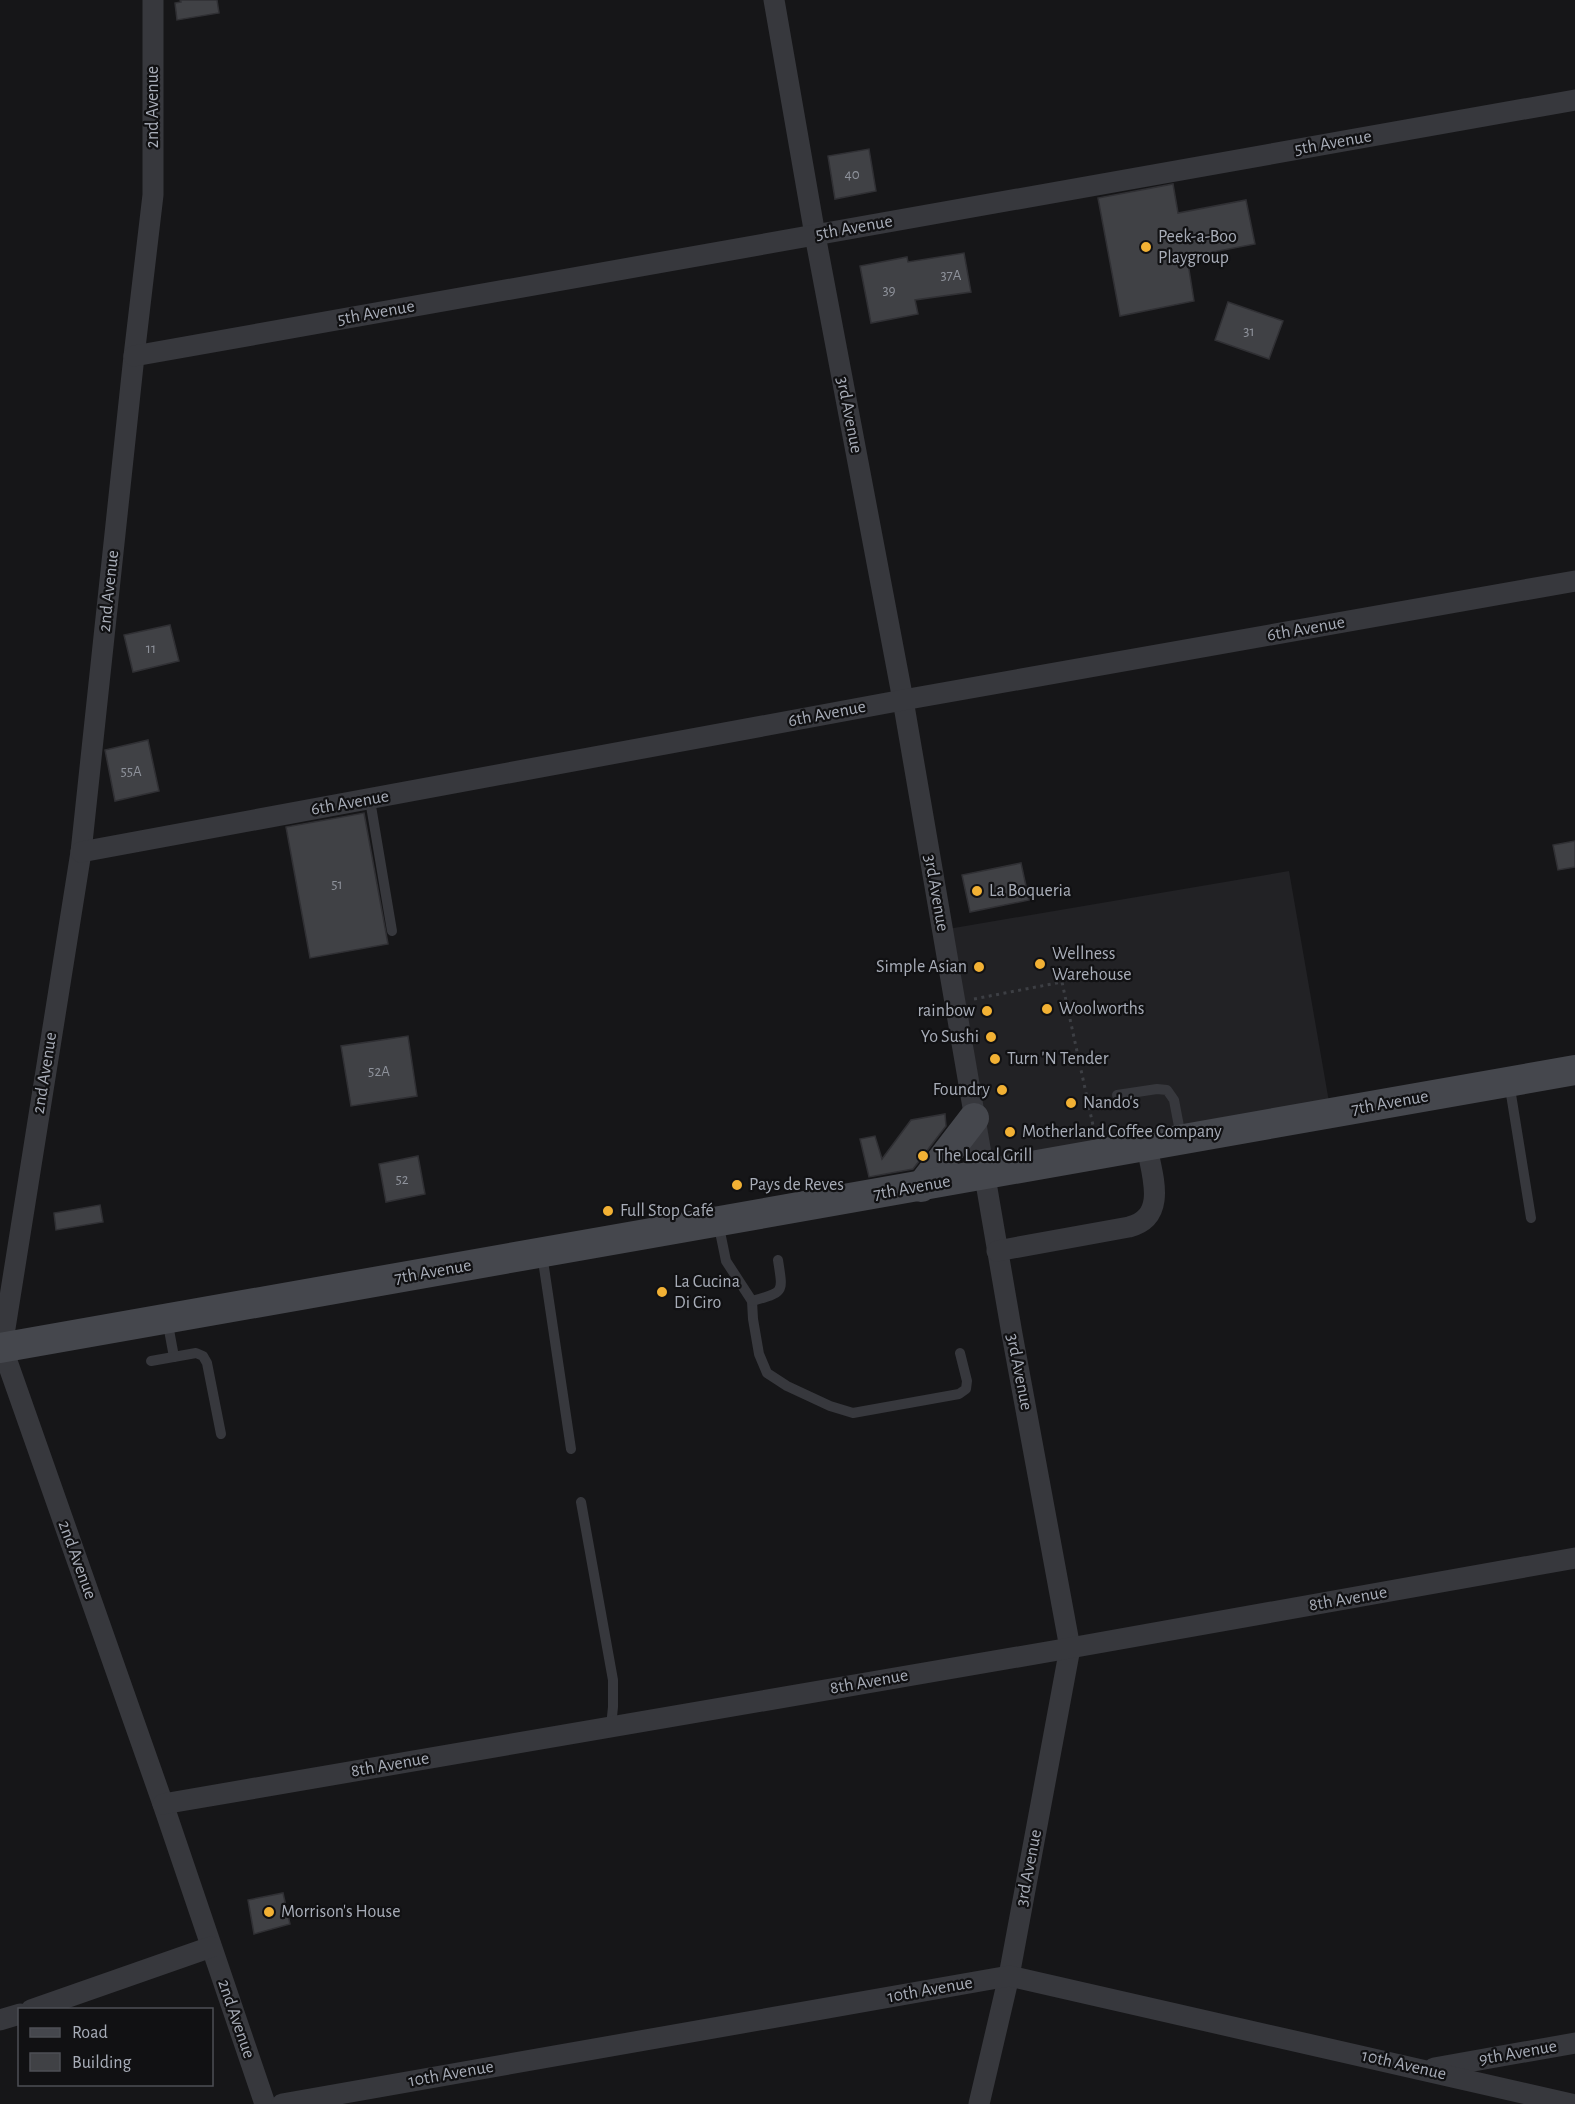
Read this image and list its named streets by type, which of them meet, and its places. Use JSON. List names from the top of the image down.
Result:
{
  "streets": {
    "main road": ["7th Avenue"],
    "street": [
      "2nd Avenue",
      "5th Avenue",
      "3rd Avenue",
      "6th Avenue",
      "8th Avenue",
      "10th Avenue",
      "9th Avenue"
    ]
  },
  "crossings": [
    ["2nd Avenue", "5th Avenue"],
    ["2nd Avenue", "6th Avenue"],
    ["2nd Avenue", "7th Avenue"],
    ["2nd Avenue", "8th Avenue"],
    ["5th Avenue", "3rd Avenue"],
    ["3rd Avenue", "6th Avenue"],
    ["3rd Avenue", "7th Avenue"],
    ["3rd Avenue", "8th Avenue"],
    ["3rd Avenue", "10th Avenue"],
    ["10th Avenue", "9th Avenue"]
  ],
  "places": [
    "Peek-a-Boo Playgroup",
    "La Boqueria",
    "Wellness Warehouse",
    "Simple Asian",
    "Woolworths",
    "rainbow",
    "Yo Sushi",
    "Turn 'N Tender",
    "Foundry",
    "Nando's",
    "Motherland Coffee Company",
    "The Local Grill",
    "Pays de Reves",
    "Full Stop Café",
    "La Cucina Di Ciro",
    "Morrison's House"
  ],
  "house_numbers": [
    "40",
    "37A",
    "39",
    "31",
    "11",
    "55A",
    "51",
    "52A",
    "52"
  ],
  "legend": ["Road", "Building"]
}
